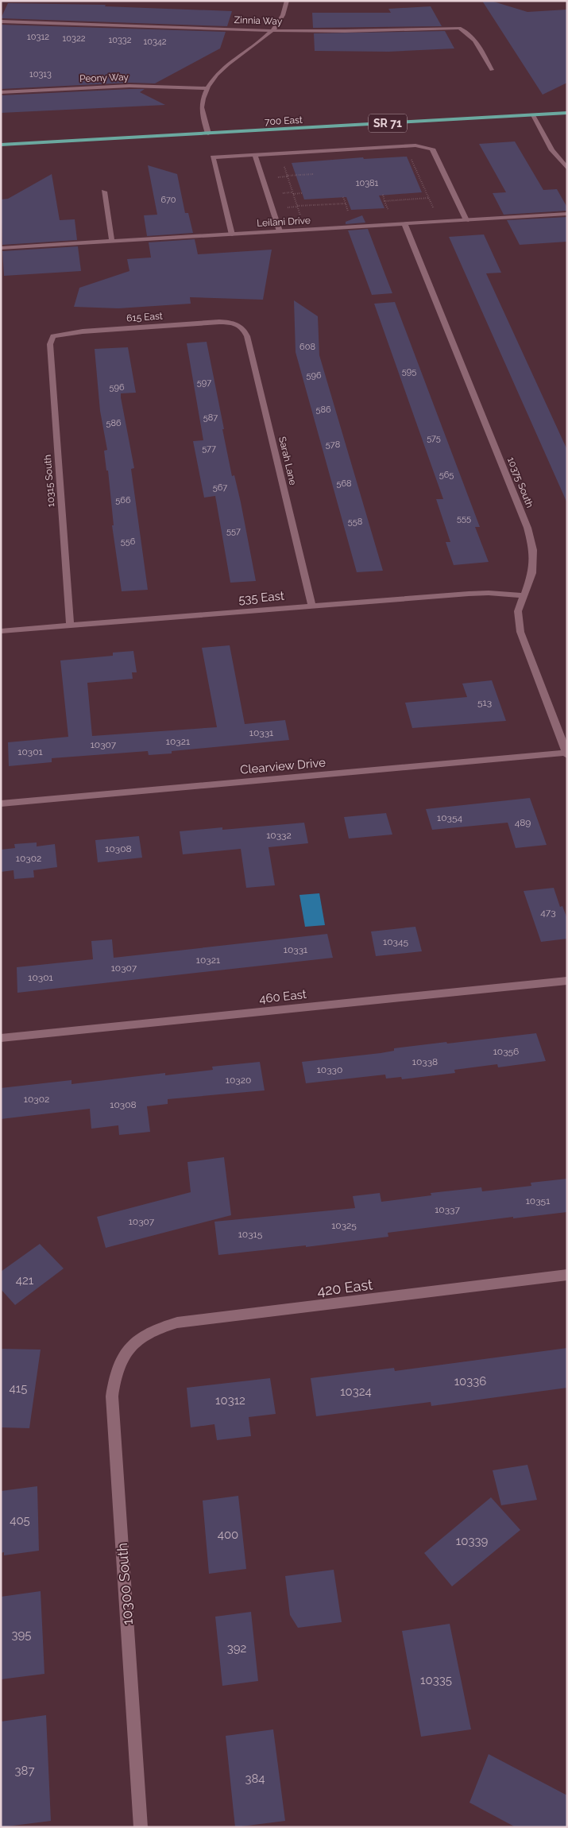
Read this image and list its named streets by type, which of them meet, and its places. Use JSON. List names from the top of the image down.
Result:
{
  "streets": {
    "main road": ["700 East", "SR 71"],
    "street": [
      "Zinnia Way",
      "Peony Way",
      "Leilani Drive",
      "615 East",
      "Sarah Lane",
      "10315 South",
      "10375 South",
      "535 East",
      "Clearview Drive",
      "460 East",
      "420 East",
      "10300 South"
    ]
  },
  "crossings": [
    ["Leilani Drive", "10375 South"],
    ["615 East", "Sarah Lane"],
    ["615 East", "10315 South"],
    ["Sarah Lane", "535 East"],
    ["10315 South", "535 East"],
    ["10375 South", "535 East"],
    ["10375 South", "Clearview Drive"],
    ["420 East", "10300 South"]
  ],
  "house_numbers": [
    "10312",
    "10322",
    "10332",
    "10342",
    "10313",
    "10381",
    "670",
    "608",
    "595",
    "596",
    "597",
    "596",
    "586",
    "587",
    "586",
    "575",
    "578",
    "577",
    "565",
    "568",
    "567",
    "566",
    "555",
    "558",
    "557",
    "556",
    "513",
    "10331",
    "10321",
    "10307",
    "10301",
    "10354",
    "489",
    "10332",
    "10308",
    "10302",
    "473",
    "10345",
    "10331",
    "10321",
    "10307",
    "10301",
    "10356",
    "10338",
    "10330",
    "10320",
    "10302",
    "10308",
    "10351",
    "10337",
    "10307",
    "10325",
    "10315",
    "421",
    "10336",
    "415",
    "10324",
    "10312",
    "405",
    "400",
    "10339",
    "395",
    "392",
    "10335",
    "387",
    "384"
  ]
}
